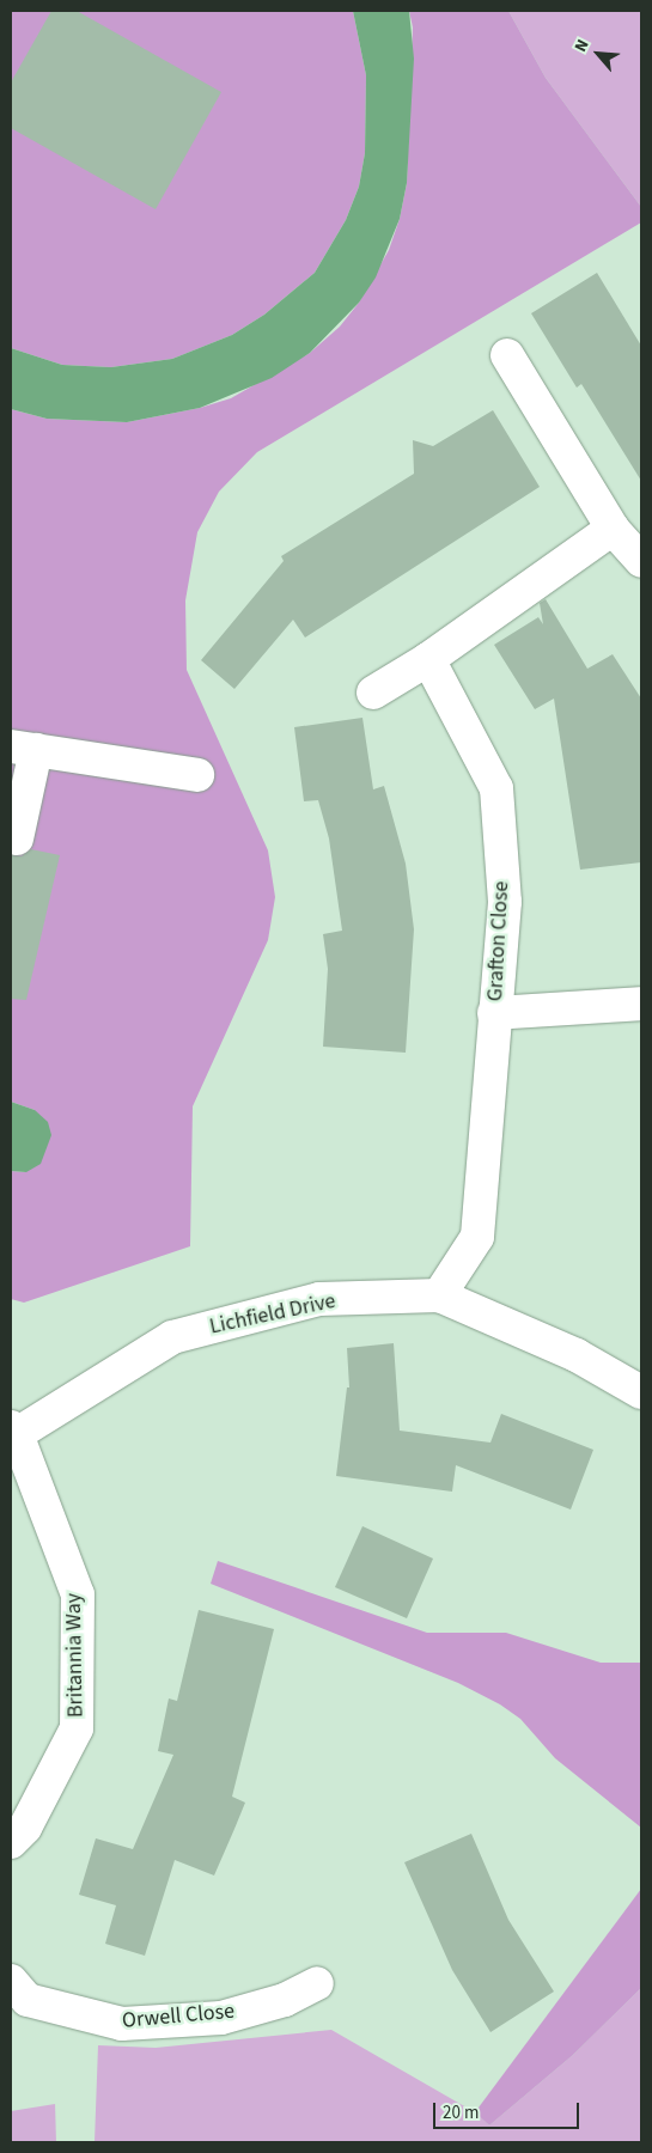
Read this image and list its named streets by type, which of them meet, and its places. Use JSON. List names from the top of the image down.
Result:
{
  "streets": {
    "street": [
      "Grafton Close",
      "Lichfield Drive",
      "Britannia Way",
      "Orwell Close"
    ]
  },
  "crossings": [
    ["Grafton Close", "Lichfield Drive"],
    ["Lichfield Drive", "Britannia Way"]
  ],
  "scale_bar": "20 m",
  "north": "top left"
}
